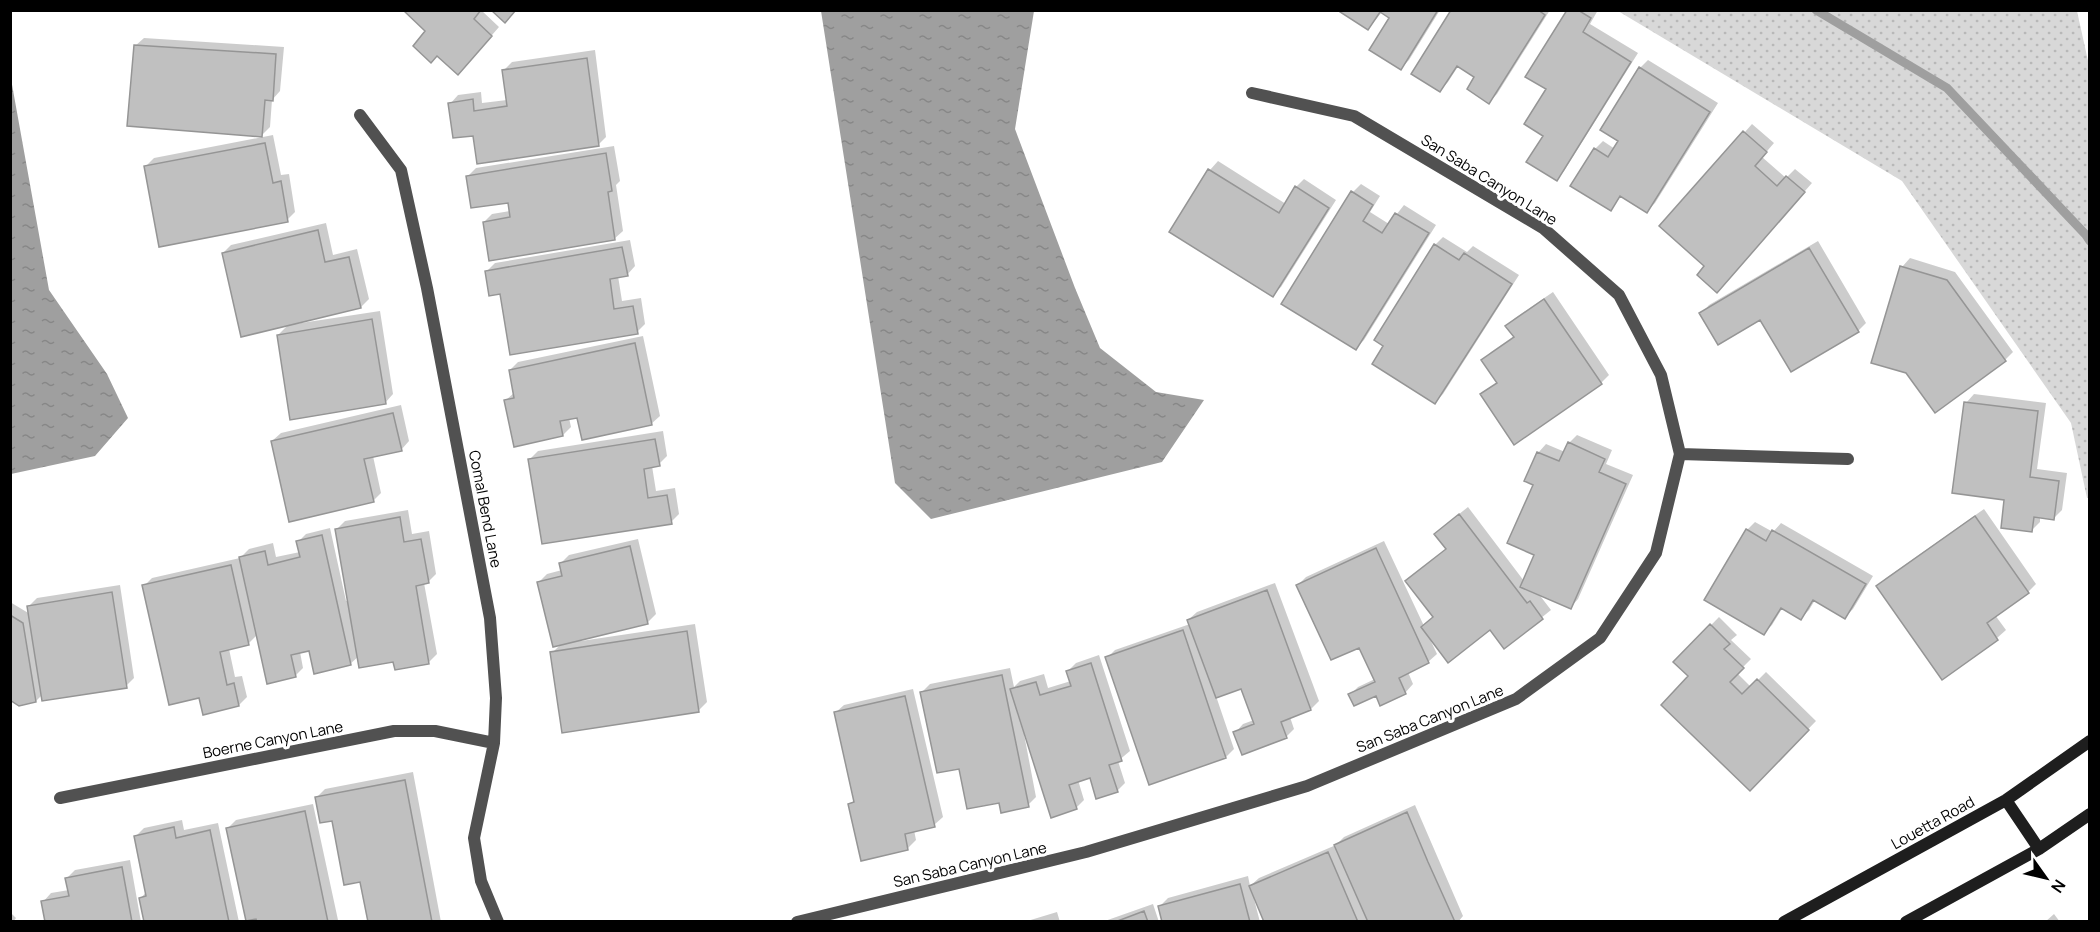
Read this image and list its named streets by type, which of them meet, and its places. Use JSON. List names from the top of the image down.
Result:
{
  "streets": {
    "main road": ["Louetta Road"],
    "street": ["San Saba Canyon Lane", "Comal Bend Lane", "Boerne Canyon Lane"]
  },
  "crossings": [
    ["Comal Bend Lane", "Boerne Canyon Lane"]
  ],
  "north": "bottom right"
}
